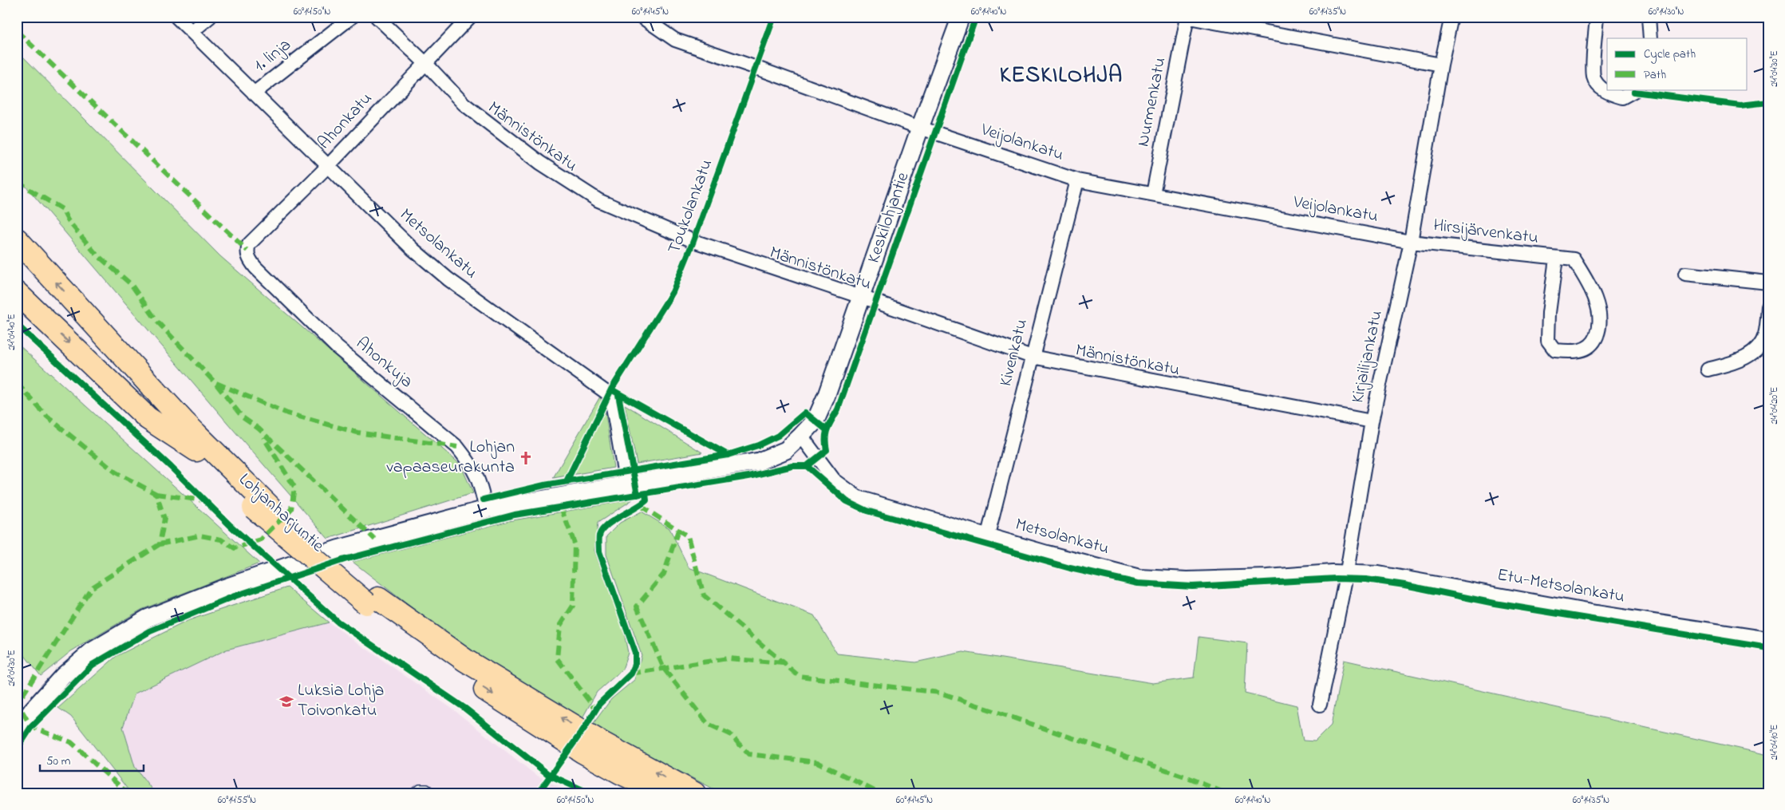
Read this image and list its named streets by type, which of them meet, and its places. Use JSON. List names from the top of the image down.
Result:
{
  "streets": {
    "highway": ["Lohjanharjuntie"],
    "street": [
      "1. linja",
      "Nurmenkatu",
      "Ahonkatu",
      "Männistönkatu",
      "Veijolankatu",
      "Keskilohjantie",
      "Hirsijärvenkatu",
      "Metsolankatu",
      "Kivenkatu",
      "Kirjailijankatu",
      "Ahonkuja",
      "Etu-Metsolankatu"
    ],
    "cycle path": ["Toukolankatu"]
  },
  "crossings": [
    ["1. linja", "Metsolankatu"],
    ["Nurmenkatu", "Veijolankatu"],
    ["Ahonkatu", "Männistönkatu"],
    ["Ahonkatu", "Metsolankatu"],
    ["Ahonkatu", "Ahonkuja"],
    ["Männistönkatu", "Keskilohjantie"],
    ["Männistönkatu", "Kivenkatu"],
    ["Männistönkatu", "Kirjailijankatu"],
    ["Veijolankatu", "Keskilohjantie"],
    ["Veijolankatu", "Hirsijärvenkatu"],
    ["Veijolankatu", "Kivenkatu"],
    ["Veijolankatu", "Kirjailijankatu"],
    ["Keskilohjantie", "Metsolankatu"],
    ["Keskilohjantie", "Ahonkuja"],
    ["Hirsijärvenkatu", "Kirjailijankatu"],
    ["Metsolankatu", "Kivenkatu"],
    ["Metsolankatu", "Kirjailijankatu"],
    ["Metsolankatu", "Etu-Metsolankatu"],
    ["Kirjailijankatu", "Etu-Metsolankatu"]
  ],
  "districts": ["KESKILOHJA"],
  "places": {
    "church": ["Lohjan vapaaseurakunta"],
    "school or university": ["Luksia Lohja Toivonkatu"]
  },
  "legend": ["Cycle path", "Path"],
  "scale_bar": "50 m",
  "coordinates": [
    "60°14'50\"N",
    "60°14'45\"N",
    "60°14'40\"N",
    "60°14'35\"N",
    "60°14'30\"N",
    "24°04'30\"E",
    "24°04'40\"E",
    "24°04'20\"E",
    "24°04'10\"E",
    "60°14'55\"N"
  ]
}
